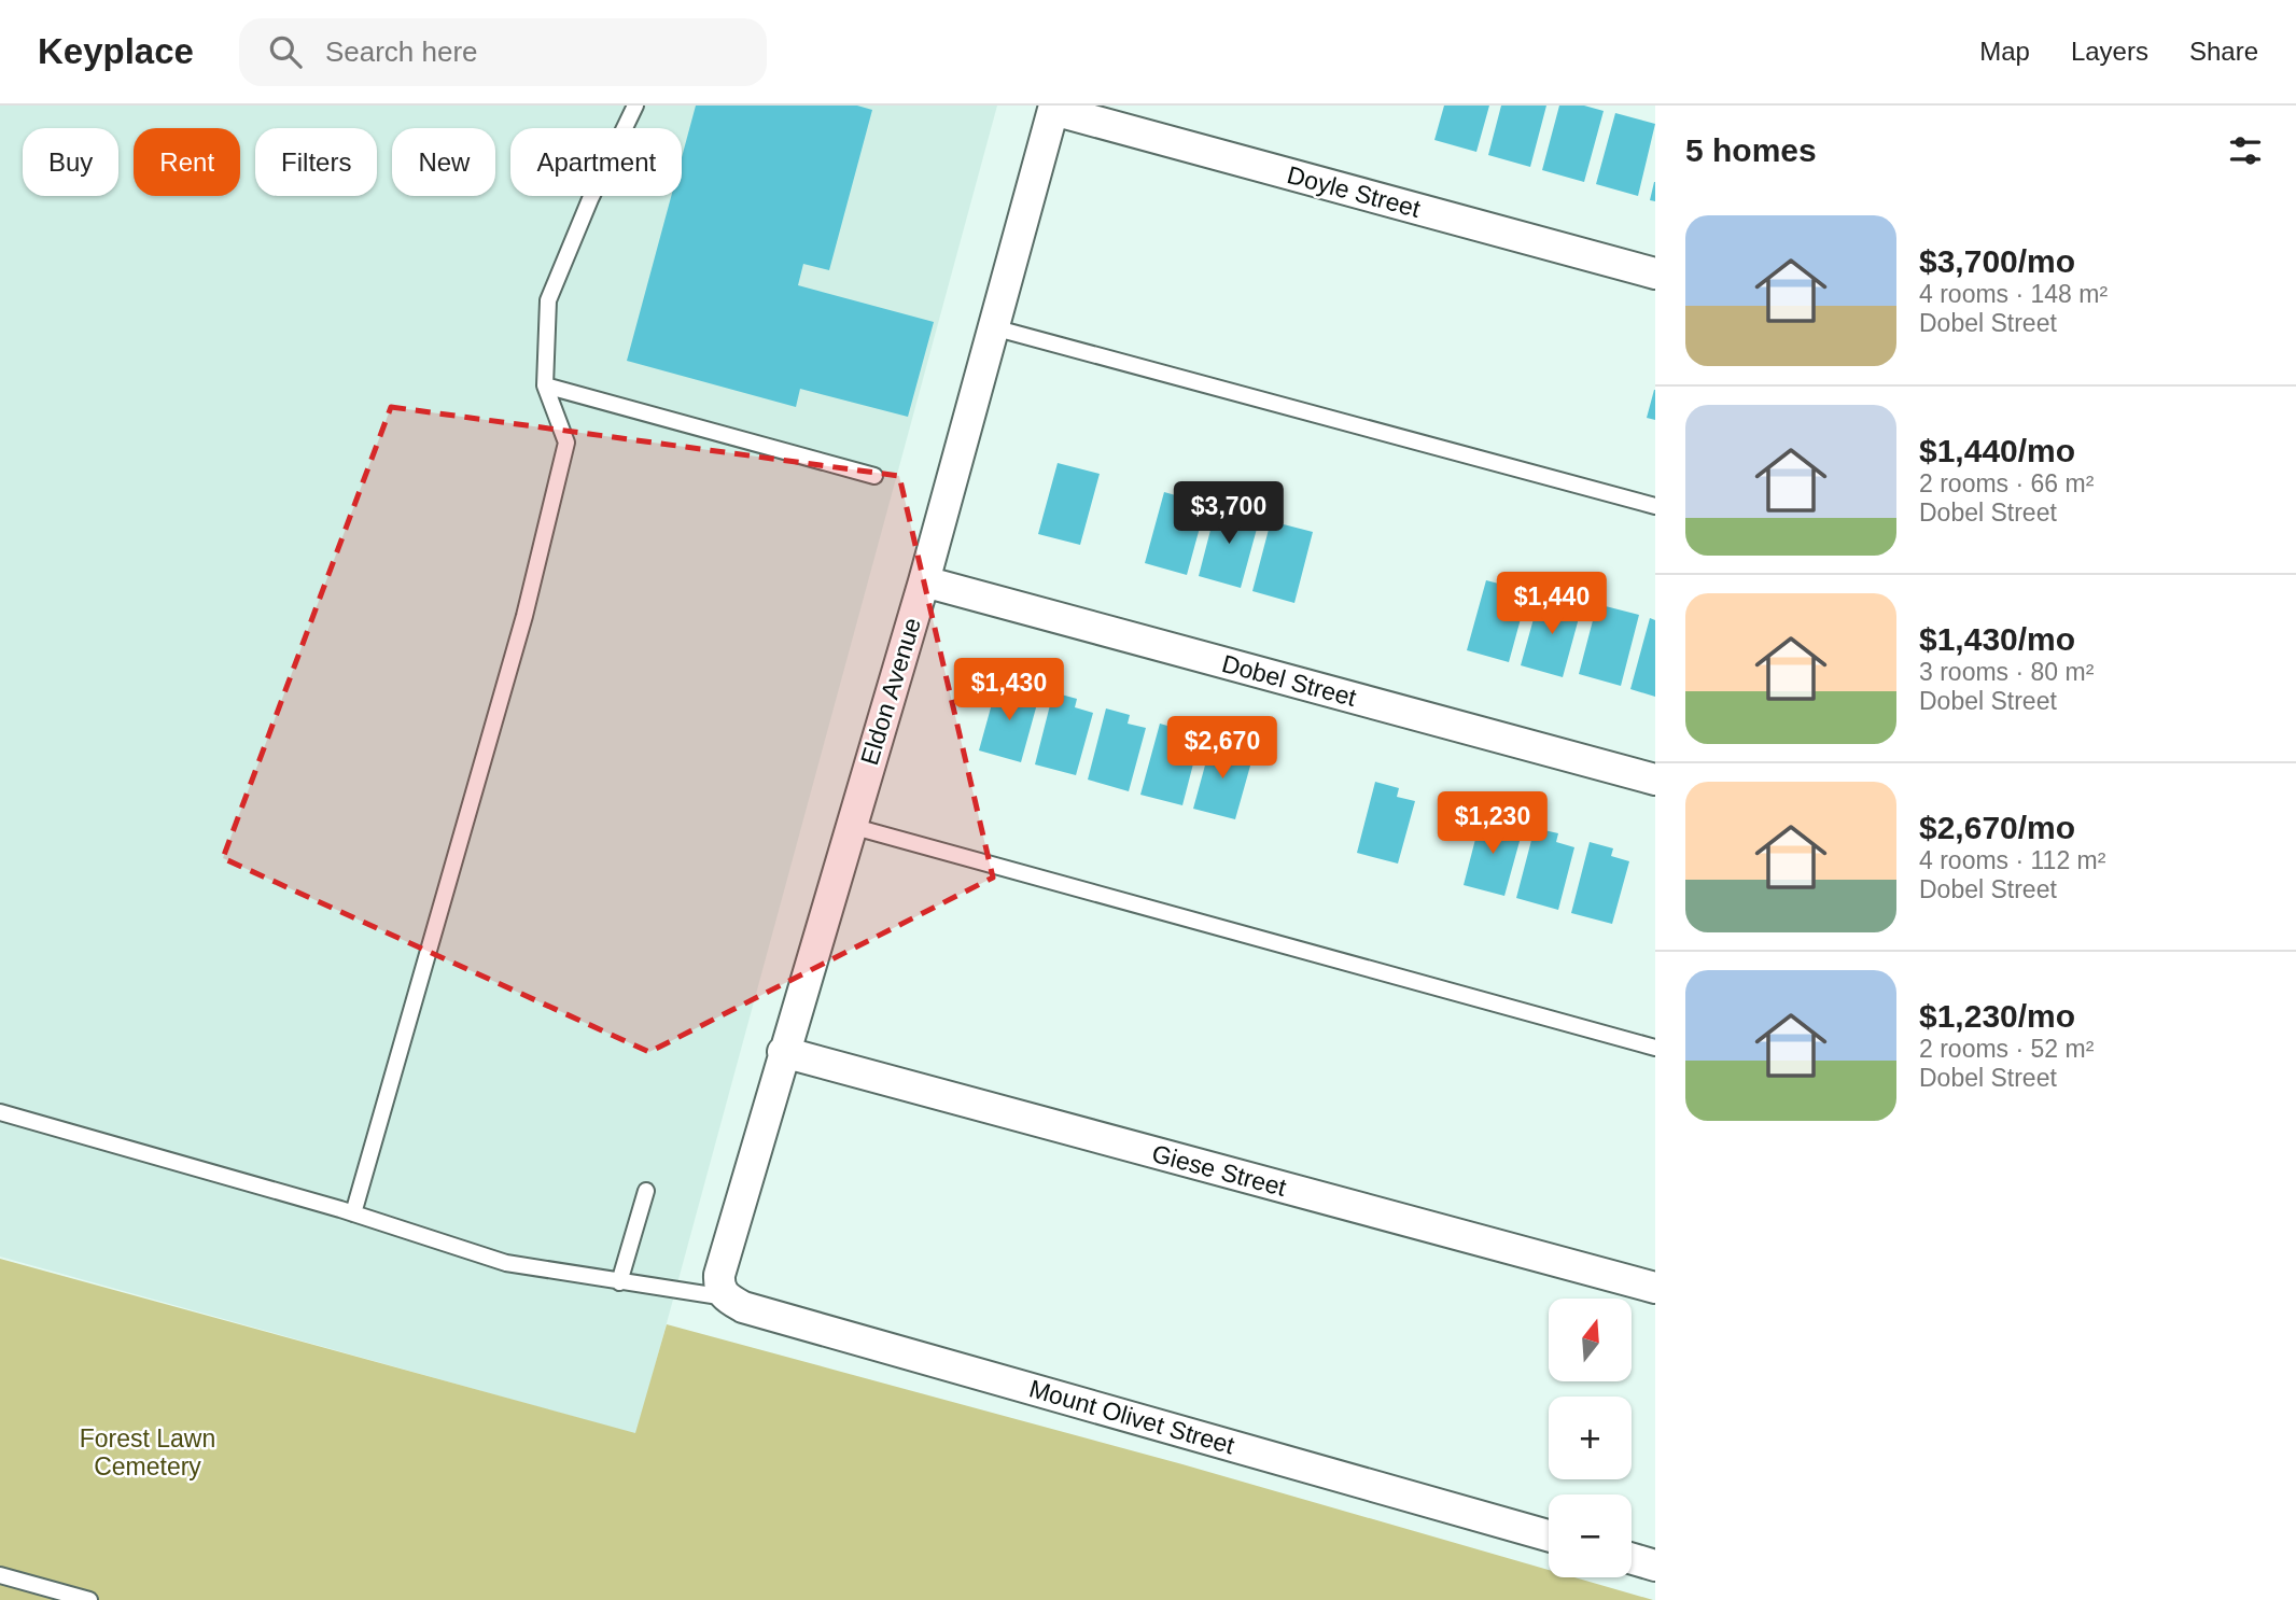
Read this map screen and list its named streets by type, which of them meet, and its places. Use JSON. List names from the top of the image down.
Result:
{
  "streets": {
    "street": [
      "Doyle Street",
      "Dobel Street",
      "Eldon Avenue",
      "Giese Street",
      "Mount Olivet Street"
    ]
  },
  "crossings": [
    ["Doyle Street", "Eldon Avenue"],
    ["Dobel Street", "Eldon Avenue"],
    ["Eldon Avenue", "Giese Street"],
    ["Eldon Avenue", "Mount Olivet Street"]
  ],
  "parks": ["Forest Lawn Cemetery"],
  "north": "top",
  "page": {
    "header": "Keyplace",
    "search": "Search here",
    "nav": ["Map", "Layers", "Share"],
    "heading": "5 homes",
    "chip": [
      "Buy",
      "Rent",
      "Filters",
      "New",
      "Apartment"
    ],
    "list": [
      {
        "name": "$3,700/mo",
        "note": "4 rooms · 148 m² · Dobel Street"
      },
      {
        "name": "$1,440/mo",
        "note": "2 rooms · 66 m² · Dobel Street"
      },
      {
        "name": "$1,430/mo",
        "note": "3 rooms · 80 m² · Dobel Street"
      },
      {
        "name": "$2,670/mo",
        "note": "4 rooms · 112 m² · Dobel Street"
      },
      {
        "name": "$1,230/mo",
        "note": "2 rooms · 52 m² · Dobel Street"
      }
    ],
    "price": [
      "$3,700",
      "$1,440",
      "$1,430",
      "$2,670",
      "$1,230"
    ],
    "map_buttons": ["+", "−"]
  }
}
